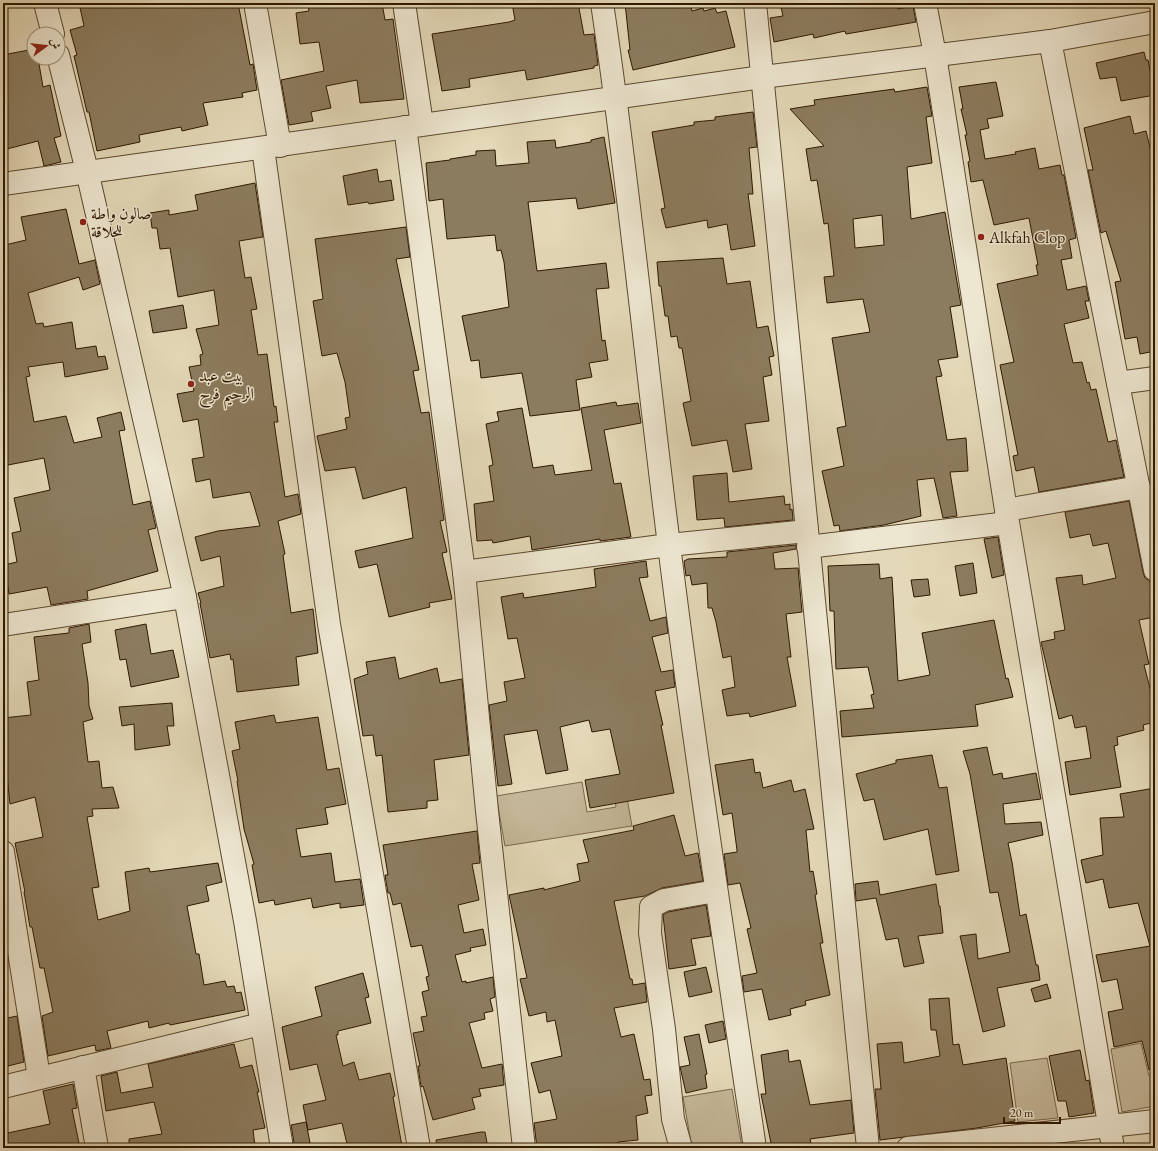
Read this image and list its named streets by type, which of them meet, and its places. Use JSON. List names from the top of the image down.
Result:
{
  "places": ["صالون واطة للحلاقة", "Alkfah Clop", "بيت عبد الرحيم فرح"],
  "scale_bar": "20 m",
  "north": "right"
}
